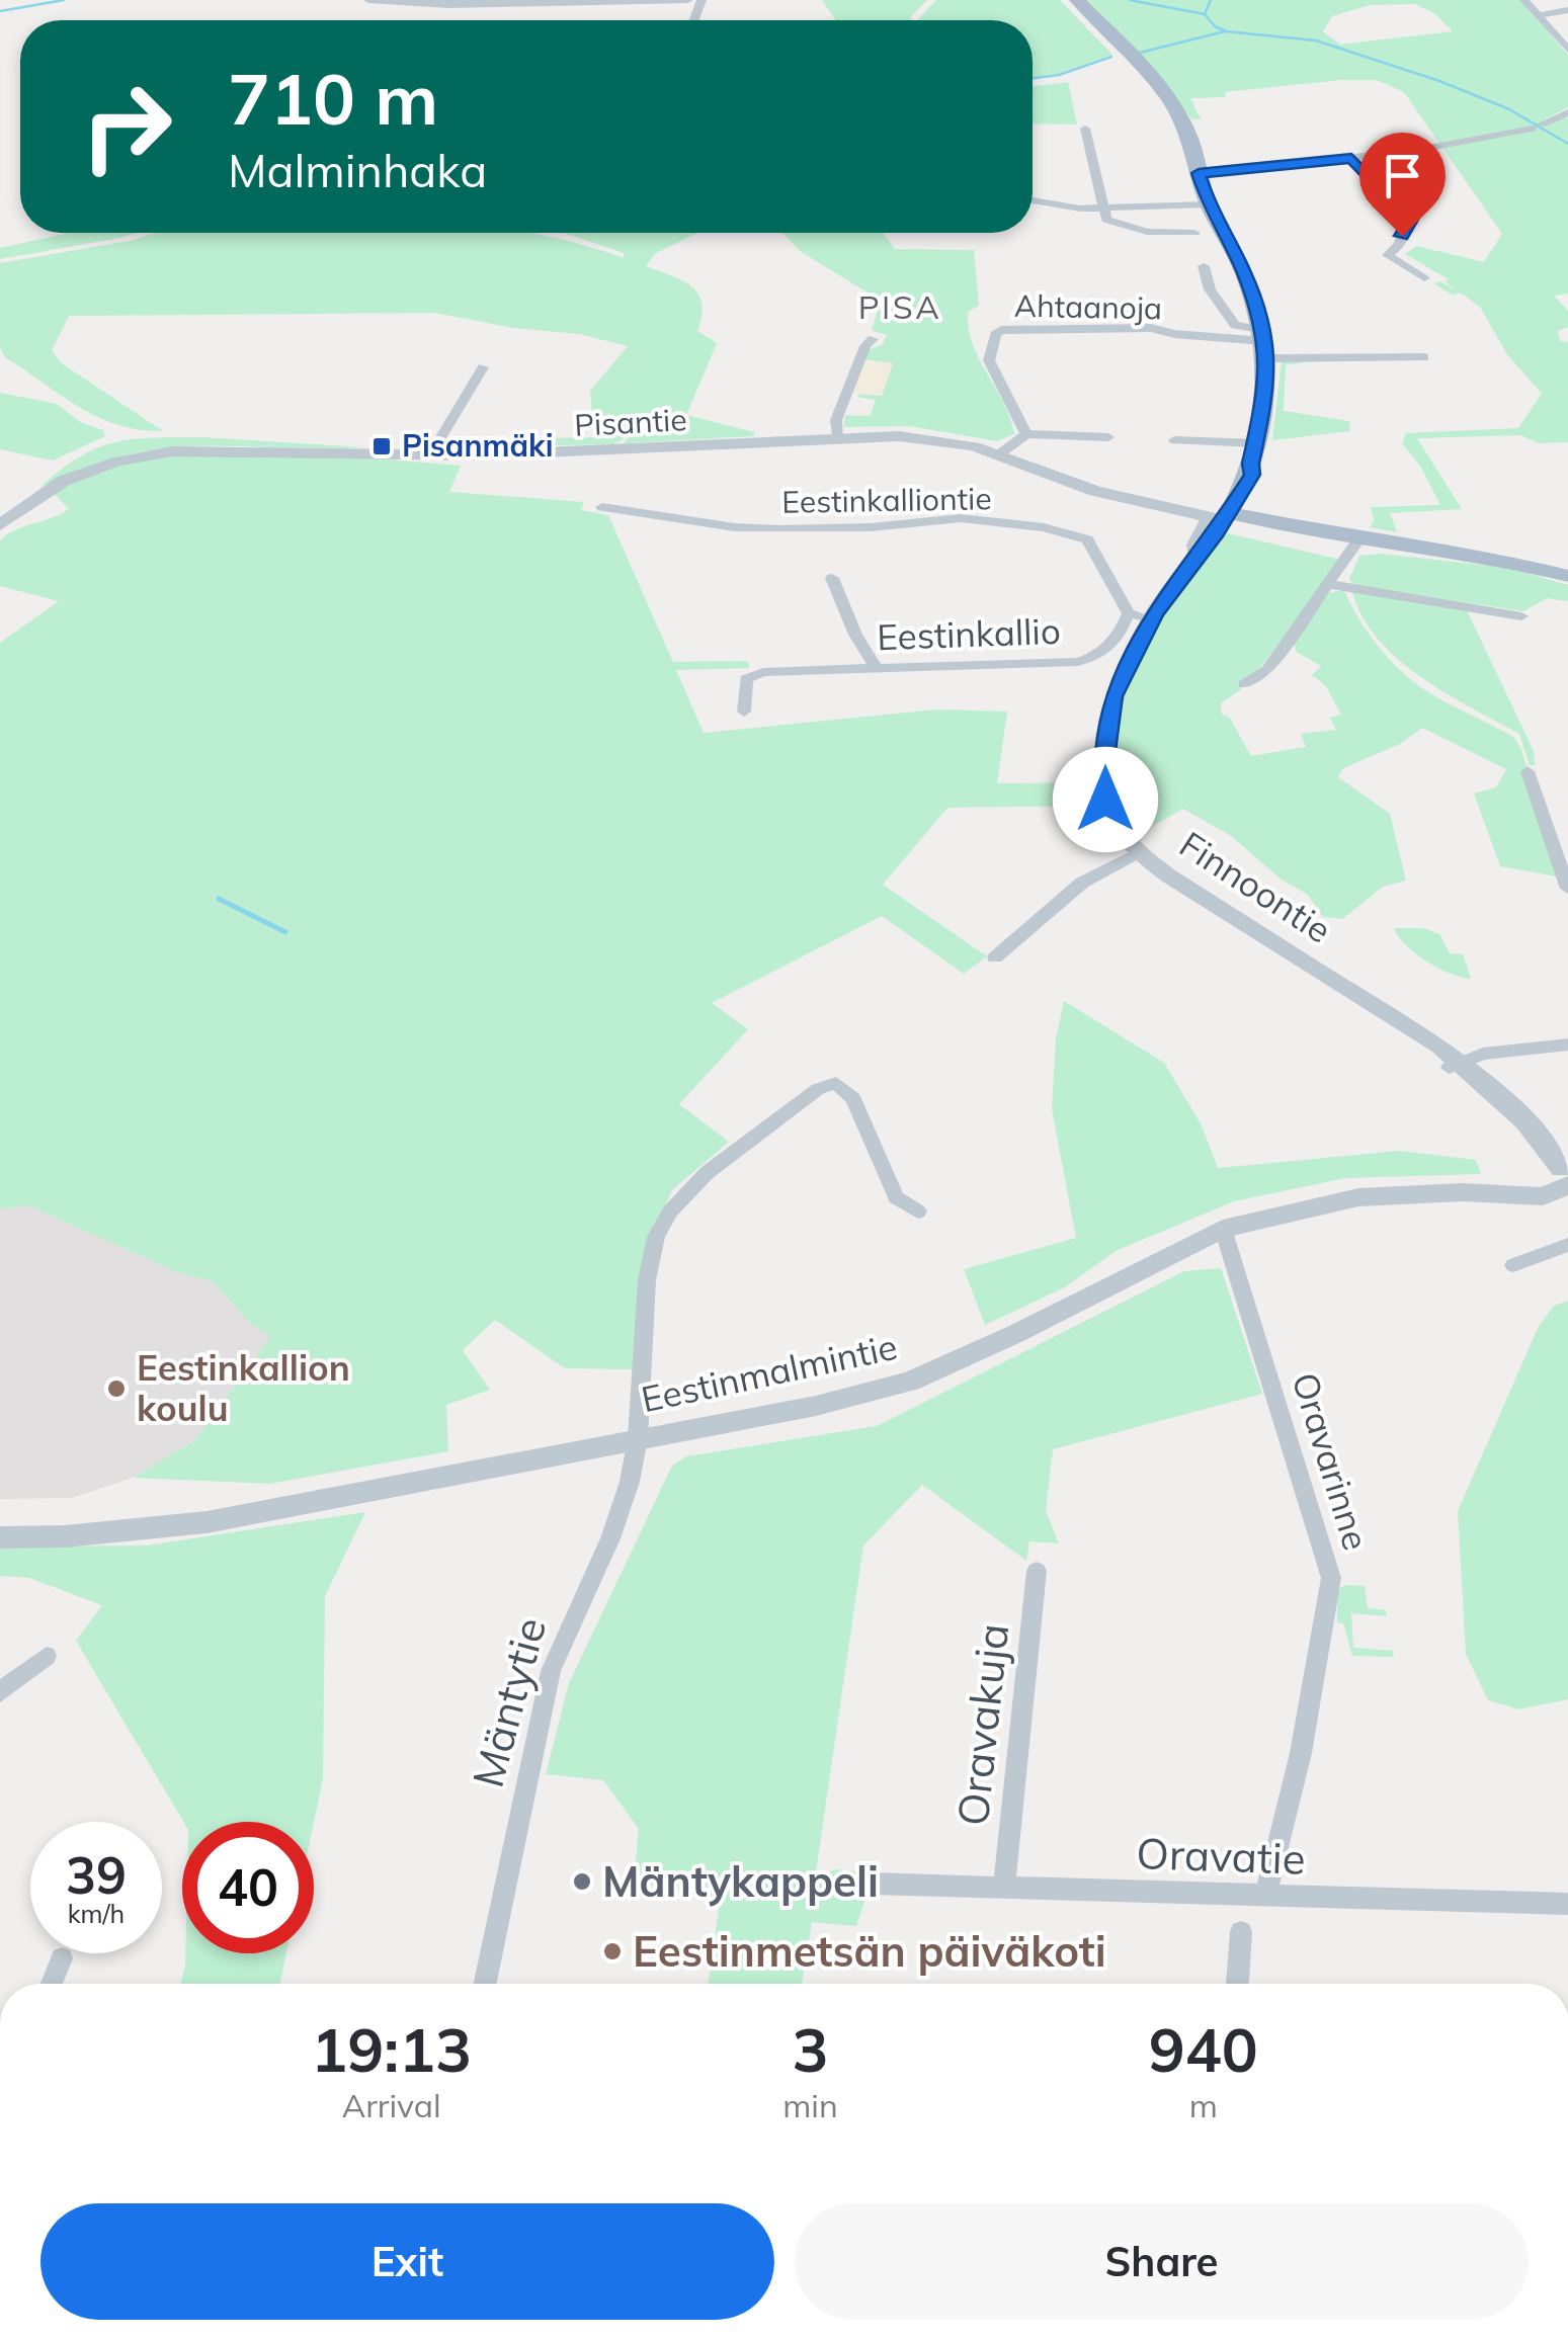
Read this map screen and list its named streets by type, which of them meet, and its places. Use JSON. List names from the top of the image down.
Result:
{
  "streets": {
    "main road": ["Finnoontie"],
    "street": [
      "Ahtaanoja",
      "Pisantie",
      "Eestinkalliontie",
      "Eestinkallio",
      "Eestinmalmintie",
      "Oravarinne",
      "Mäntytie",
      "Oravakuja",
      "Oravatie"
    ]
  },
  "crossings": [
    ["Ahtaanoja", "Finnoontie"],
    ["Pisantie", "Finnoontie"],
    ["Eestinkalliontie", "Eestinkallio"],
    ["Finnoontie", "Eestinmalmintie"],
    ["Eestinmalmintie", "Oravarinne"],
    ["Eestinmalmintie", "Mäntytie"],
    ["Oravarinne", "Oravatie"],
    ["Oravakuja", "Oravatie"]
  ],
  "districts": ["PISA"],
  "places": {
    "transit": ["Pisanmäki"],
    "other": ["Eestinkallion koulu", "Mäntykappeli", "Eestinmetsän päiväkoti"]
  },
  "page": {
    "turn": ["710 m", "Malminhaka"],
    "speed": "39 km/h",
    "limit": "40",
    "eta": [
      "19:13",
      "Arrival",
      "3",
      "min",
      "940",
      "m"
    ],
    "buttons": ["Exit", "Share"]
  }
}
